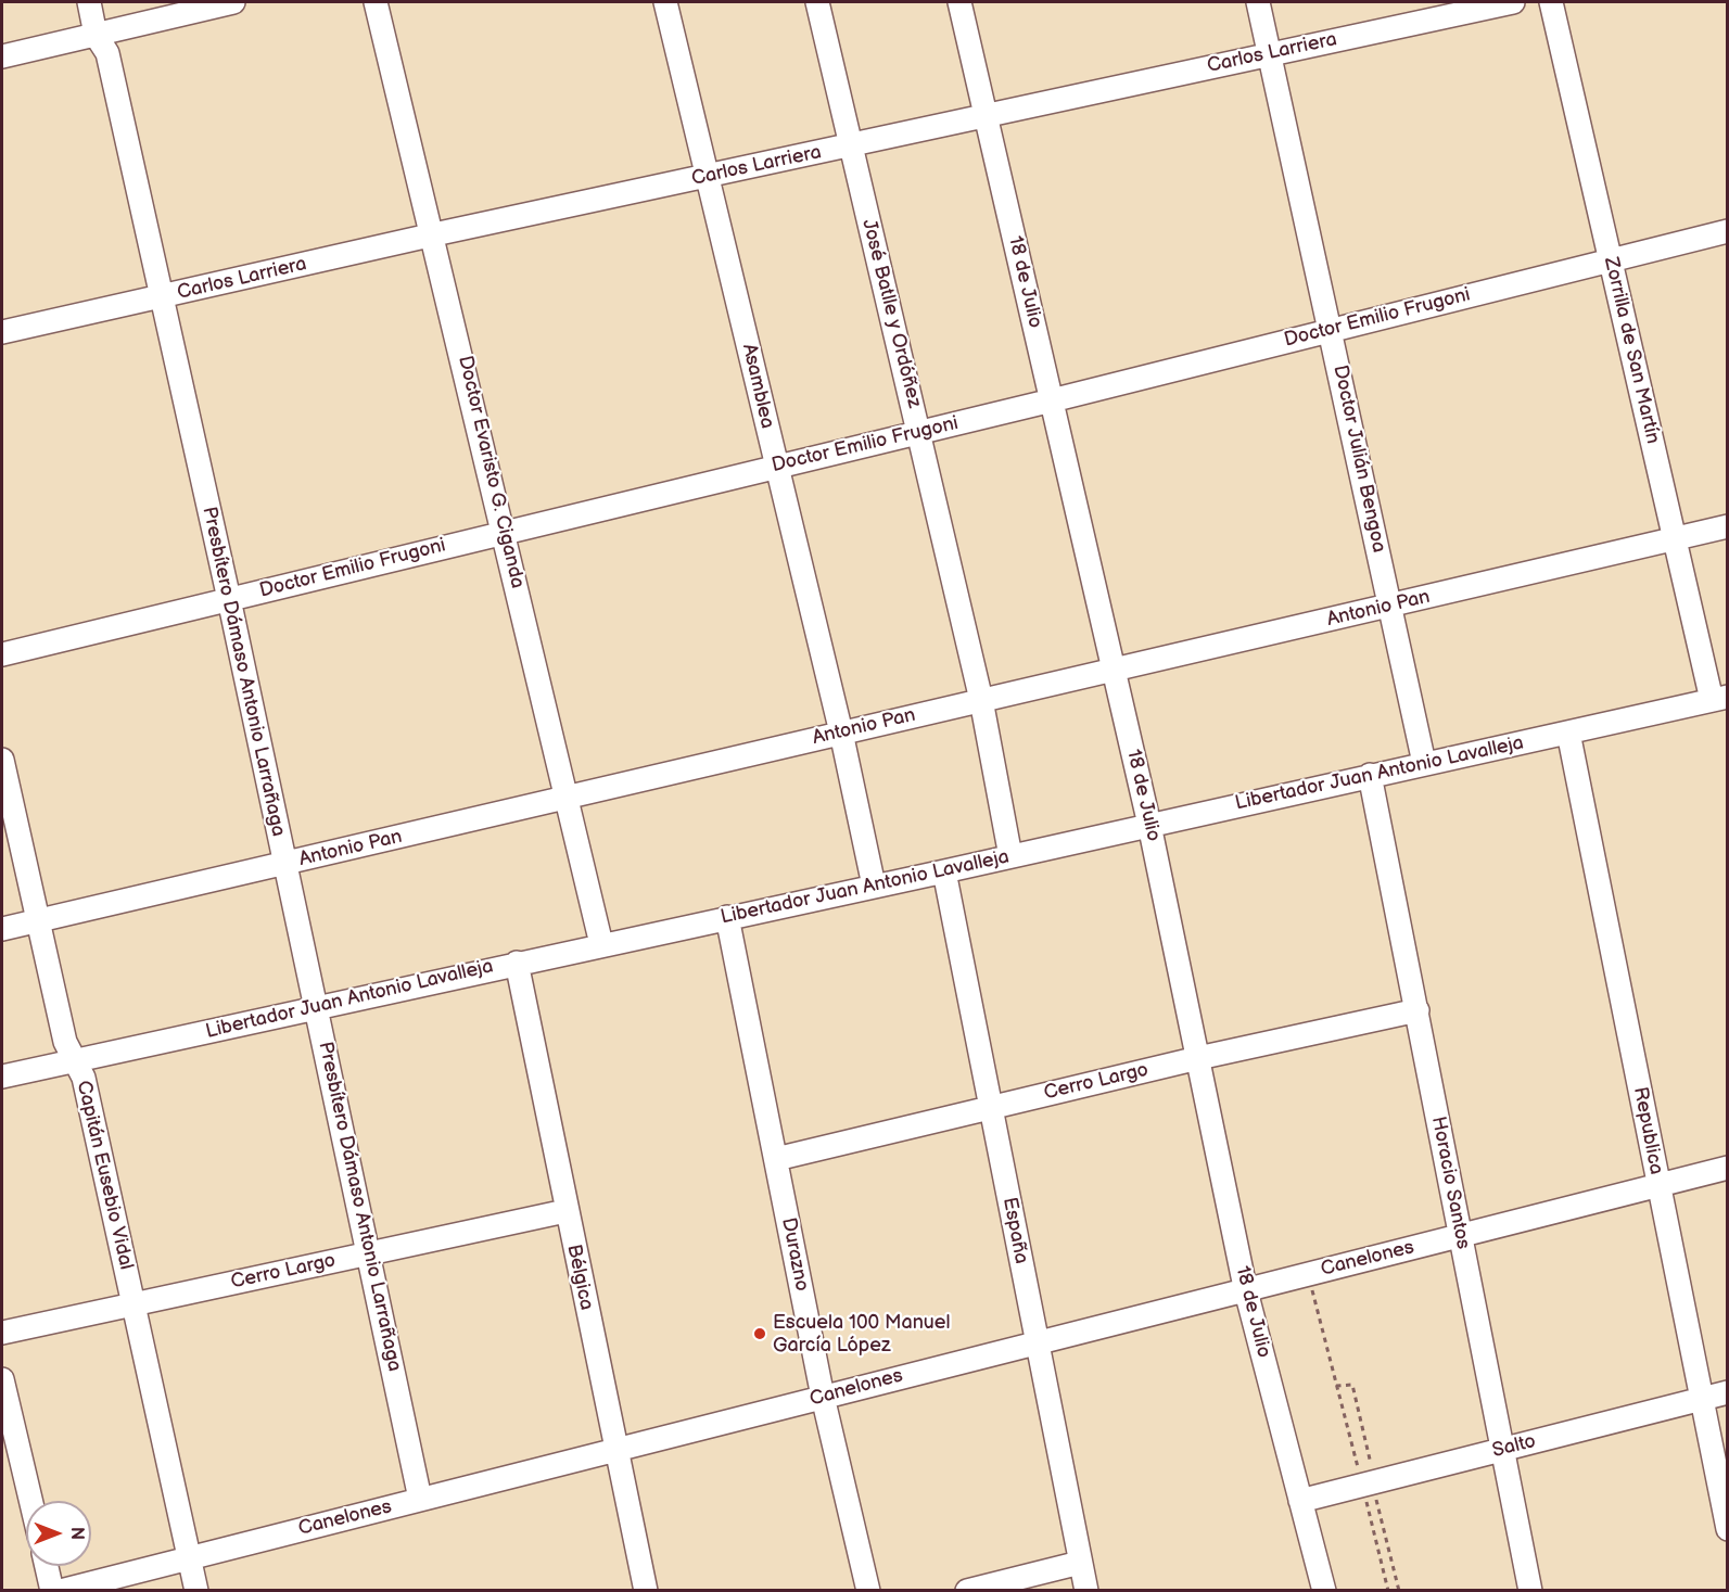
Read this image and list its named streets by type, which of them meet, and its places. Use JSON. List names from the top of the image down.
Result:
{
  "streets": {
    "street": [
      "Carlos Larriera",
      "18 de Julio",
      "José Batlle y Ordóñez",
      "Doctor Emilio Frugoni",
      "Zorrilla de San Martín",
      "Asamblea",
      "Doctor Julián Bengoa",
      "Doctor Evaristo G. Ciganda",
      "Antonio Pan",
      "Presbítero Dámaso Antonio Larrañaga",
      "Libertador Juan Antonio Lavalleja",
      "Cerro Largo",
      "Republica",
      "Capitán Eusebio Vidal",
      "Horacio Santos",
      "España",
      "Durazno",
      "Canelones",
      "Bélgica",
      "Salto"
    ]
  },
  "crossings": [
    ["Carlos Larriera", "18 de Julio"],
    ["Carlos Larriera", "José Batlle y Ordóñez"],
    ["Carlos Larriera", "Asamblea"],
    ["Carlos Larriera", "Doctor Julián Bengoa"],
    ["Carlos Larriera", "Doctor Evaristo G. Ciganda"],
    ["Carlos Larriera", "Presbítero Dámaso Antonio Larrañaga"],
    ["18 de Julio", "Doctor Emilio Frugoni"],
    ["18 de Julio", "Antonio Pan"],
    ["18 de Julio", "Libertador Juan Antonio Lavalleja"],
    ["18 de Julio", "Cerro Largo"],
    ["18 de Julio", "Canelones"],
    ["18 de Julio", "Salto"],
    ["José Batlle y Ordóñez", "Doctor Emilio Frugoni"],
    ["José Batlle y Ordóñez", "Antonio Pan"],
    ["José Batlle y Ordóñez", "Libertador Juan Antonio Lavalleja"],
    ["Doctor Emilio Frugoni", "Zorrilla de San Martín"],
    ["Doctor Emilio Frugoni", "Asamblea"],
    ["Doctor Emilio Frugoni", "Doctor Julián Bengoa"],
    ["Doctor Emilio Frugoni", "Doctor Evaristo G. Ciganda"],
    ["Doctor Emilio Frugoni", "Presbítero Dámaso Antonio Larrañaga"],
    ["Zorrilla de San Martín", "Antonio Pan"],
    ["Zorrilla de San Martín", "Libertador Juan Antonio Lavalleja"],
    ["Asamblea", "Antonio Pan"],
    ["Asamblea", "Libertador Juan Antonio Lavalleja"],
    ["Doctor Julián Bengoa", "Antonio Pan"],
    ["Doctor Julián Bengoa", "Libertador Juan Antonio Lavalleja"],
    ["Doctor Evaristo G. Ciganda", "Antonio Pan"],
    ["Doctor Evaristo G. Ciganda", "Libertador Juan Antonio Lavalleja"],
    ["Antonio Pan", "Presbítero Dámaso Antonio Larrañaga"],
    ["Antonio Pan", "Capitán Eusebio Vidal"],
    ["Presbítero Dámaso Antonio Larrañaga", "Libertador Juan Antonio Lavalleja"],
    ["Presbítero Dámaso Antonio Larrañaga", "Cerro Largo"],
    ["Presbítero Dámaso Antonio Larrañaga", "Canelones"],
    ["Libertador Juan Antonio Lavalleja", "Republica"],
    ["Libertador Juan Antonio Lavalleja", "Capitán Eusebio Vidal"],
    ["Libertador Juan Antonio Lavalleja", "Horacio Santos"],
    ["Libertador Juan Antonio Lavalleja", "España"],
    ["Libertador Juan Antonio Lavalleja", "Durazno"],
    ["Libertador Juan Antonio Lavalleja", "Bélgica"],
    ["Cerro Largo", "Capitán Eusebio Vidal"],
    ["Cerro Largo", "Horacio Santos"],
    ["Cerro Largo", "España"],
    ["Cerro Largo", "Durazno"],
    ["Cerro Largo", "Bélgica"],
    ["Republica", "Canelones"],
    ["Republica", "Salto"],
    ["Capitán Eusebio Vidal", "Canelones"],
    ["Horacio Santos", "Canelones"],
    ["Horacio Santos", "Salto"],
    ["España", "Canelones"],
    ["Durazno", "Canelones"],
    ["Canelones", "Bélgica"]
  ],
  "places": ["Escuela 100 Manuel García López"],
  "north": "right"
}
